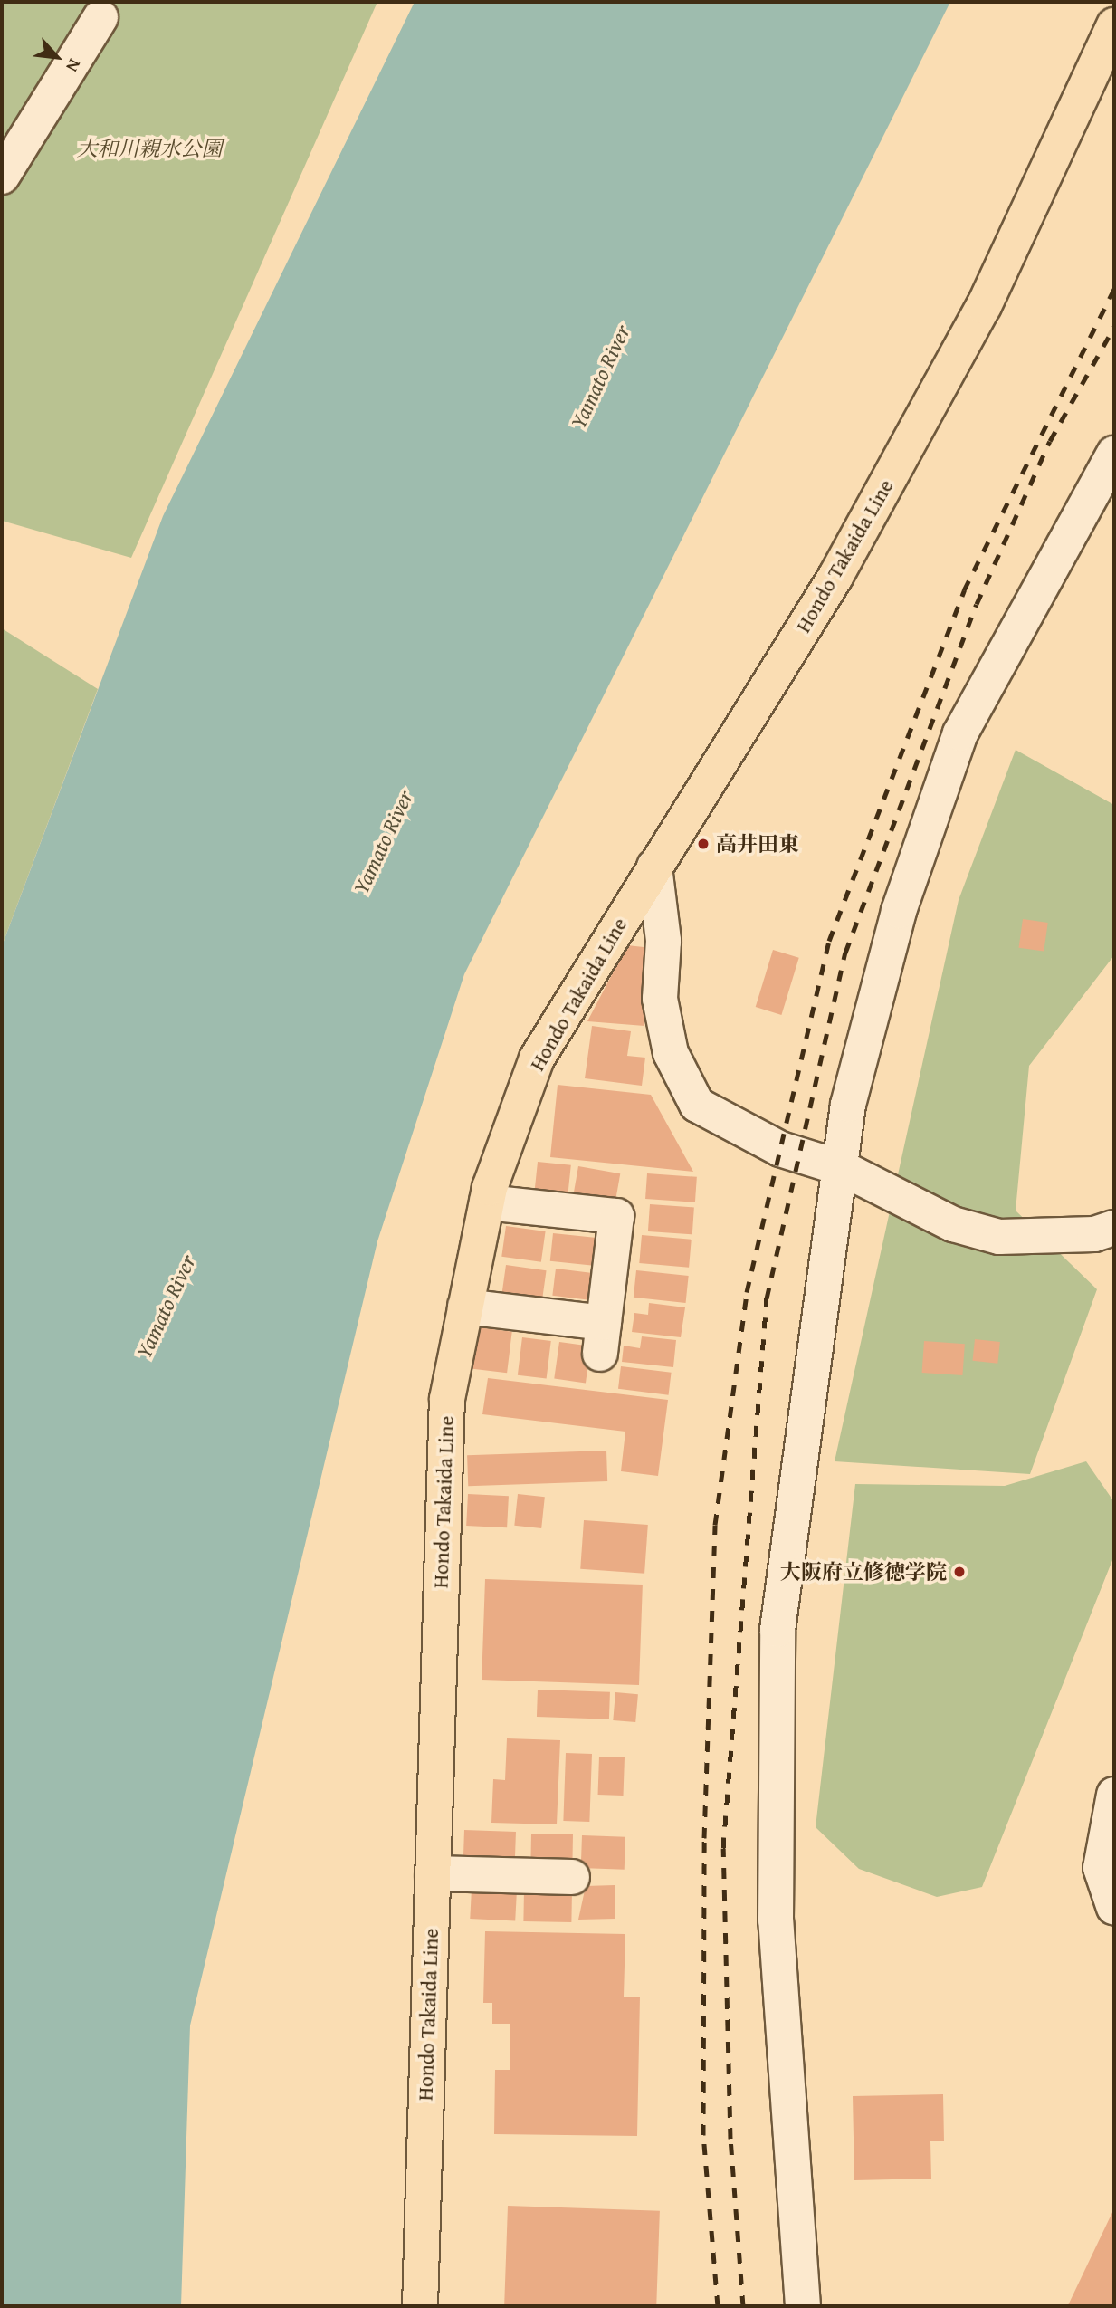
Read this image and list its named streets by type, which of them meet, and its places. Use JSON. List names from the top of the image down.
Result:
{
  "streets": {
    "main road": ["Hondo Takaida Line"]
  },
  "water": ["Yamato River"],
  "parks": ["大和川親水公園"],
  "places": ["高井田東", "大阪府立修徳学院"],
  "north": "bottom right"
}
